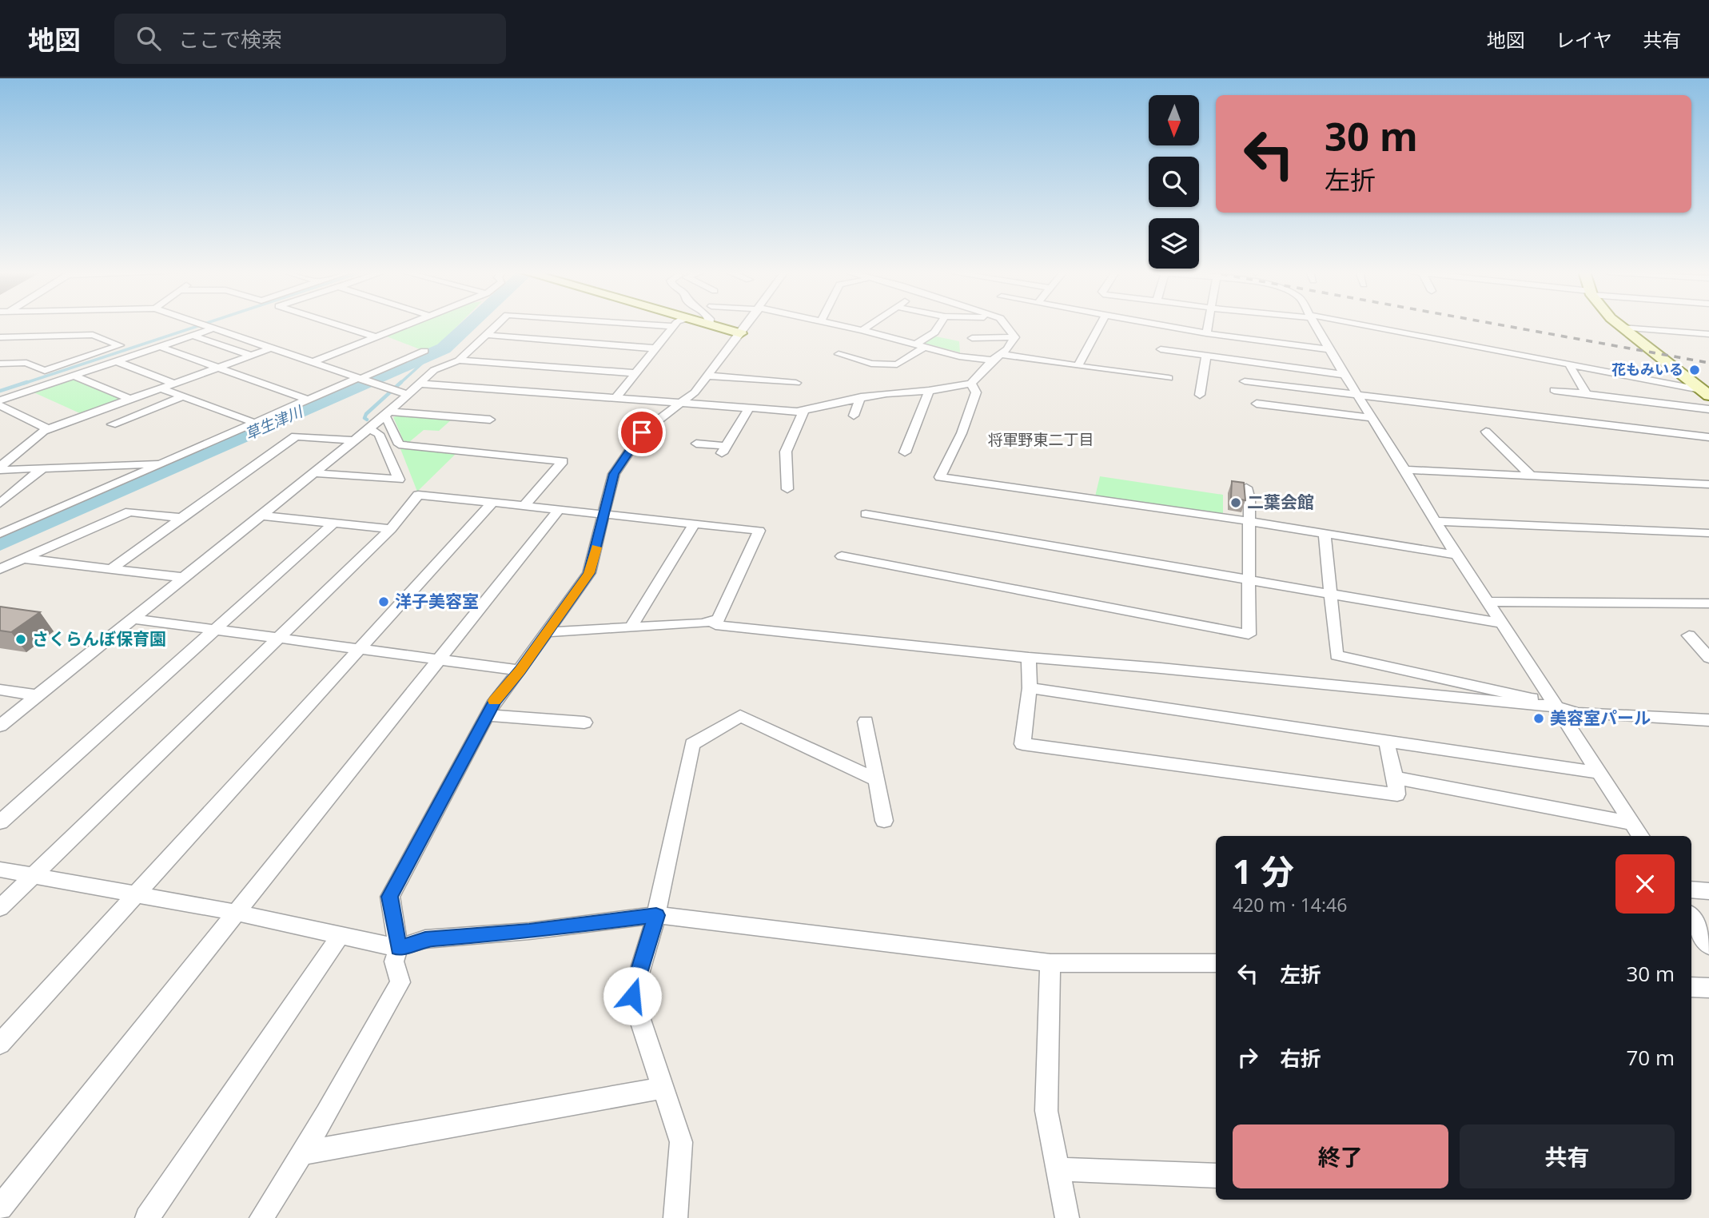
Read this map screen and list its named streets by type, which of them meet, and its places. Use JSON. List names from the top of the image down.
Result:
{
  "districts": ["将軍野東二丁目"],
  "water": ["草生津川"],
  "places": [
    "花もみいる",
    "二葉会館",
    "洋子美容室",
    "さくらんぼ保育園",
    "美容室パール"
  ],
  "north": "bottom",
  "page": {
    "header": "地図",
    "search": "ここで検索",
    "nav": ["地図", "レイヤ", "共有"],
    "turn": ["30 m", "左折"],
    "heading": ["1 分", "420 m · 14:46"],
    "list": [
      {
        "name": "左折",
        "value": "30 m"
      },
      {
        "name": "右折",
        "value": "70 m"
      }
    ],
    "buttons": ["終了", "共有"]
  }
}
